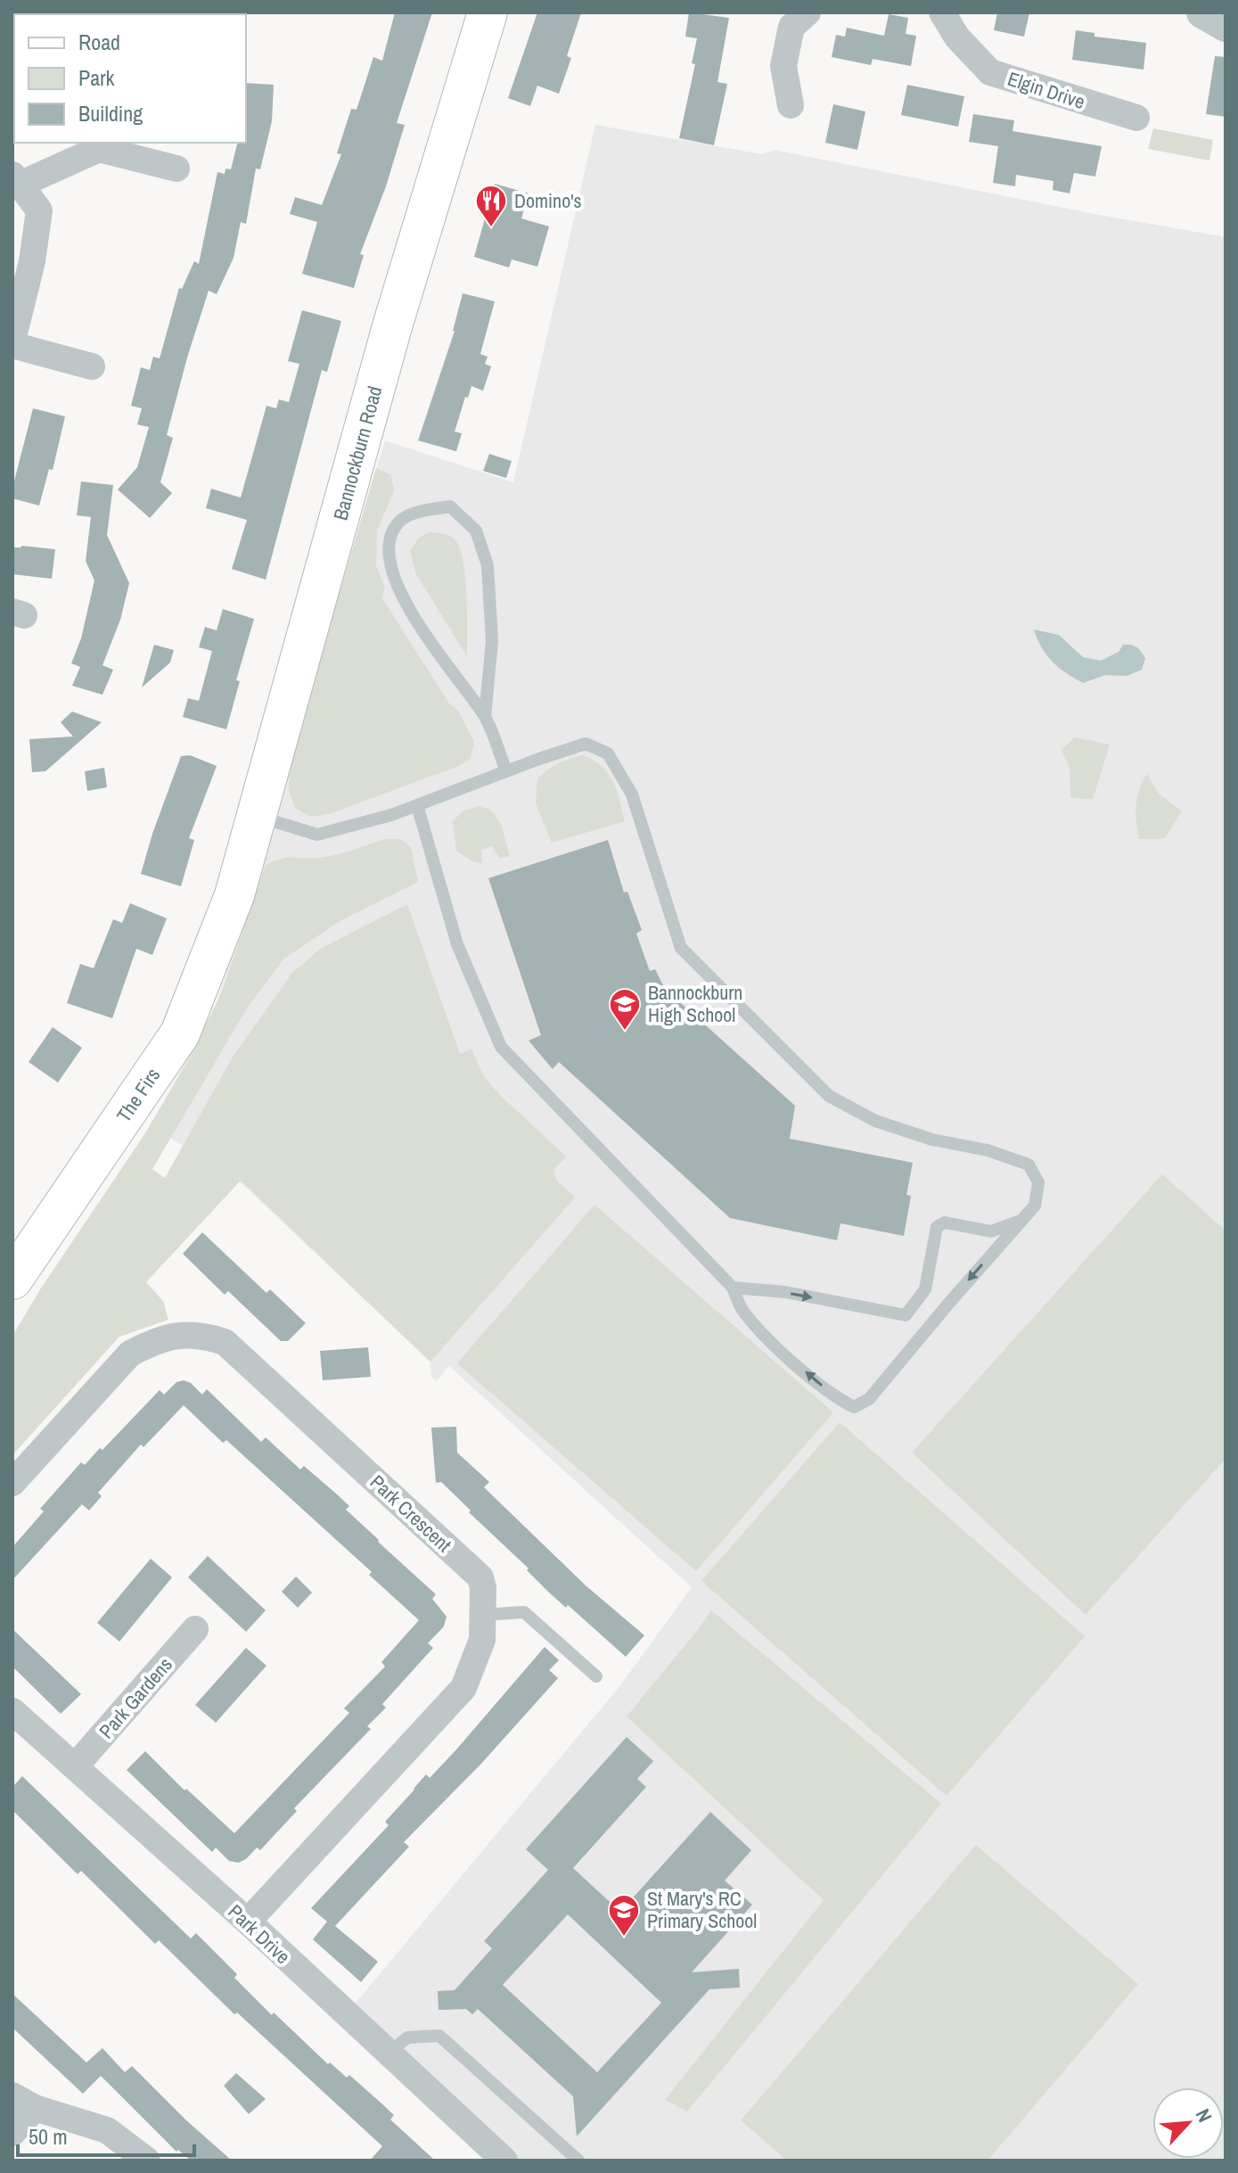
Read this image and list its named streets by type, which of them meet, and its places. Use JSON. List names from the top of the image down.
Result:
{
  "streets": {
    "main road": ["Bannockburn Road", "The Firs"],
    "street": [
      "Elgin Drive",
      "Park Crescent",
      "Park Gardens",
      "Park Drive"
    ]
  },
  "crossings": [
    ["Bannockburn Road", "The Firs"],
    ["Park Crescent", "Park Drive"],
    ["Park Gardens", "Park Drive"]
  ],
  "places": {
    "restaurant": ["Domino's"],
    "school or university": ["Bannockburn High School", "St Mary's RC Primary School"]
  },
  "legend": ["Road", "Park", "Building"],
  "scale_bar": "50 m",
  "north": "top right"
}
